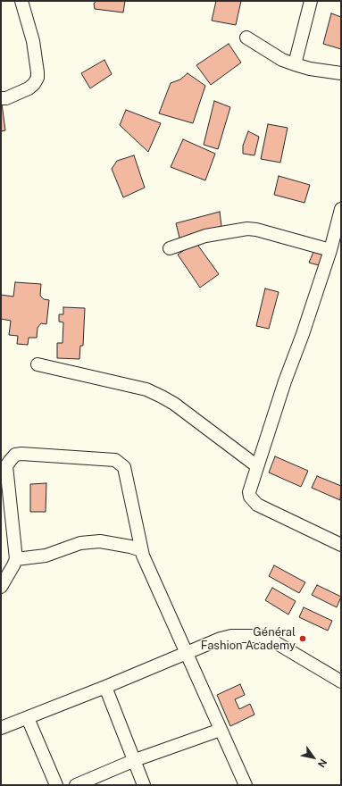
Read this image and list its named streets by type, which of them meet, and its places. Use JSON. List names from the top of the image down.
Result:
{
  "places": ["Général Fashion Academy"],
  "north": "bottom right"
}
